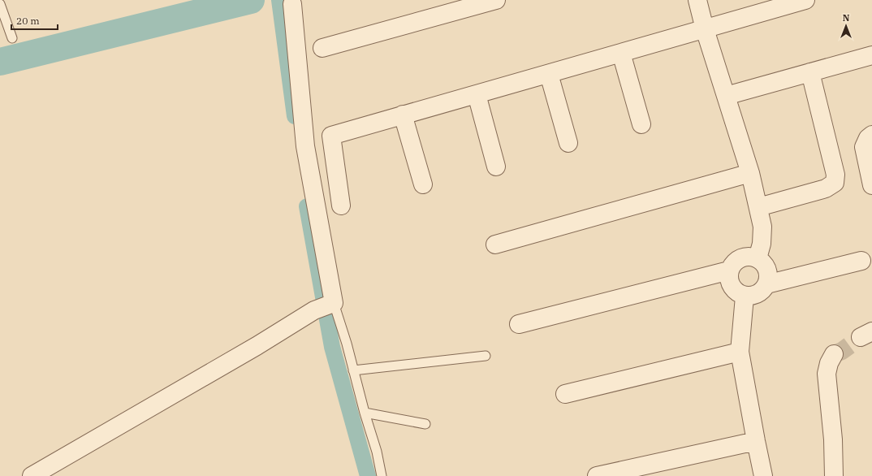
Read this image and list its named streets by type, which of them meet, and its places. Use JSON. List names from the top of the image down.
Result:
{
  "scale_bar": "20 m",
  "north": "top"
}
